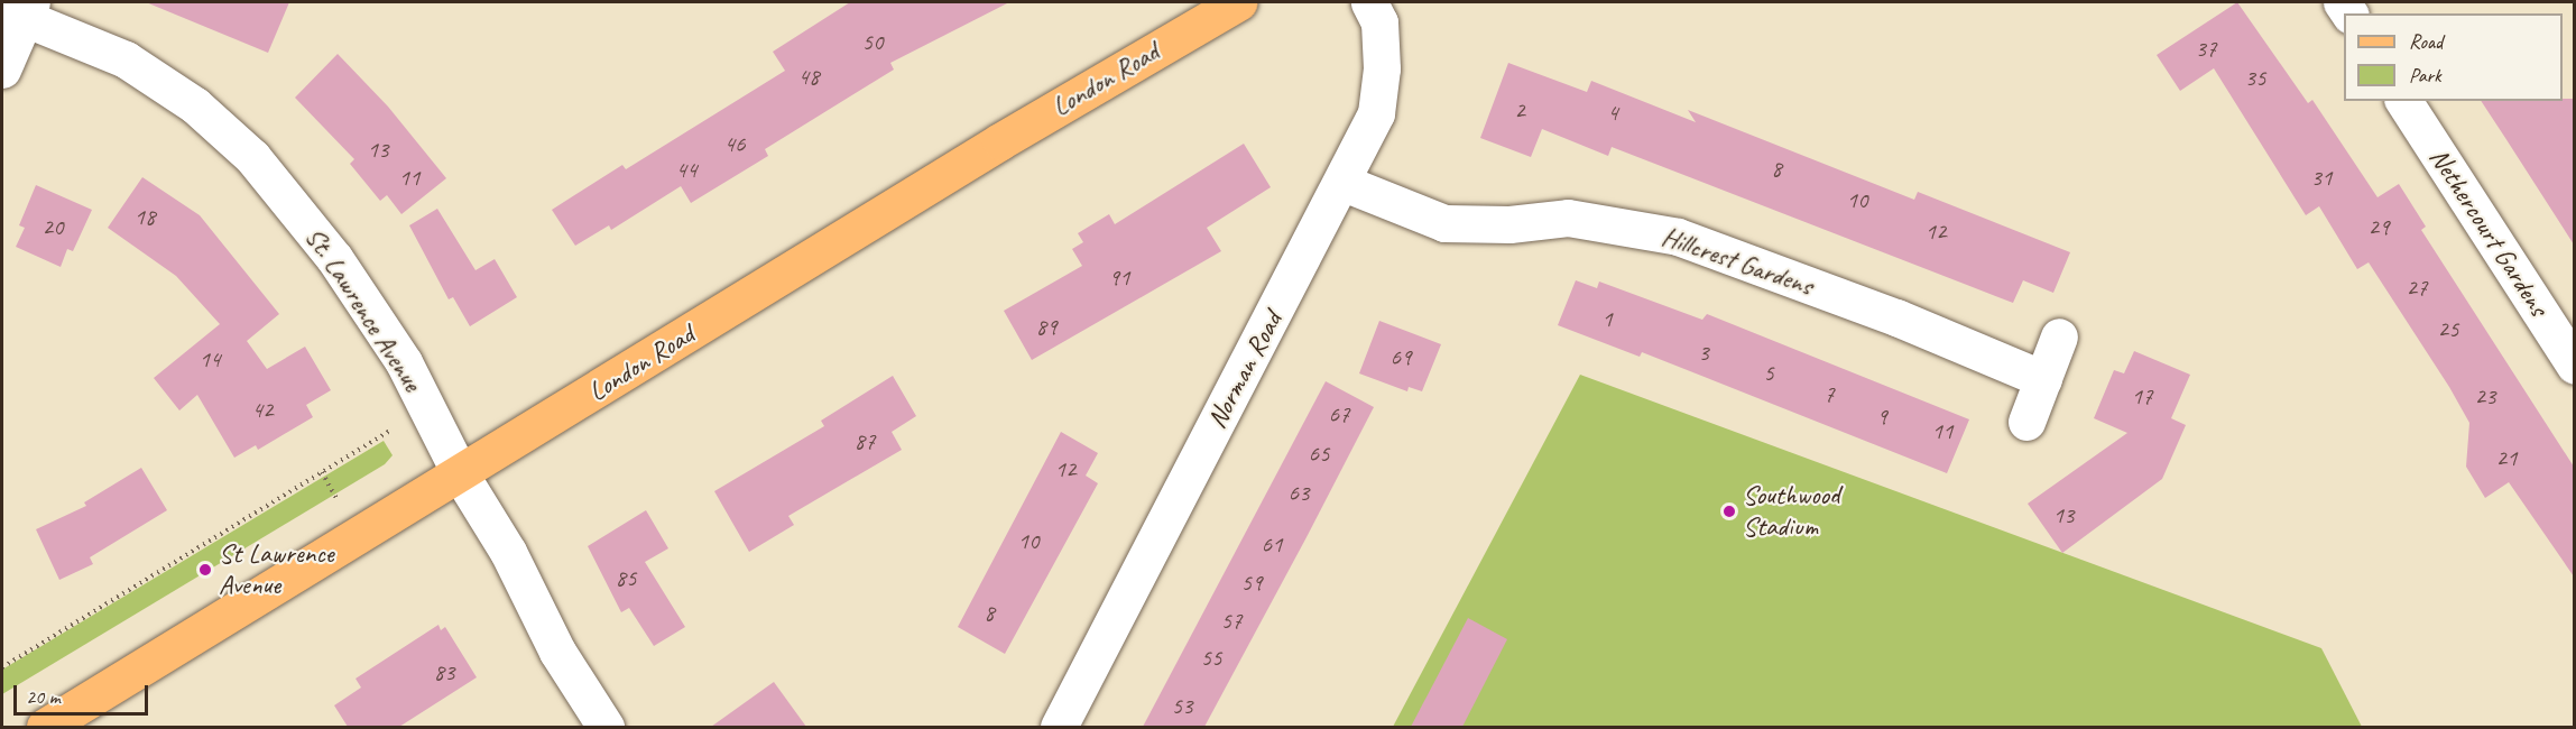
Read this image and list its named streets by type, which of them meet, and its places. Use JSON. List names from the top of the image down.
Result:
{
  "streets": {
    "main road": ["London Road"],
    "street": [
      "Nethercourt Gardens",
      "Hillcrest Gardens",
      "St. Lawrence Avenue",
      "Norman Road"
    ]
  },
  "crossings": [
    ["London Road", "St. Lawrence Avenue"],
    ["Hillcrest Gardens", "Norman Road"]
  ],
  "places": ["Southwood Stadium", "St Lawrence Avenue"],
  "house_numbers": [
    "50",
    "37",
    "48",
    "35",
    "2",
    "4",
    "46",
    "13",
    "8",
    "44",
    "11",
    "31",
    "10",
    "18",
    "20",
    "29",
    "12",
    "91",
    "27",
    "1",
    "89",
    "25",
    "3",
    "69",
    "14",
    "5",
    "7",
    "17",
    "23",
    "42",
    "67",
    "9",
    "11",
    "87",
    "65",
    "21",
    "12",
    "63",
    "13",
    "10",
    "61",
    "85",
    "59",
    "8",
    "57",
    "55",
    "83",
    "53"
  ],
  "legend": ["Road", "Park"],
  "scale_bar": "20 m"
}
